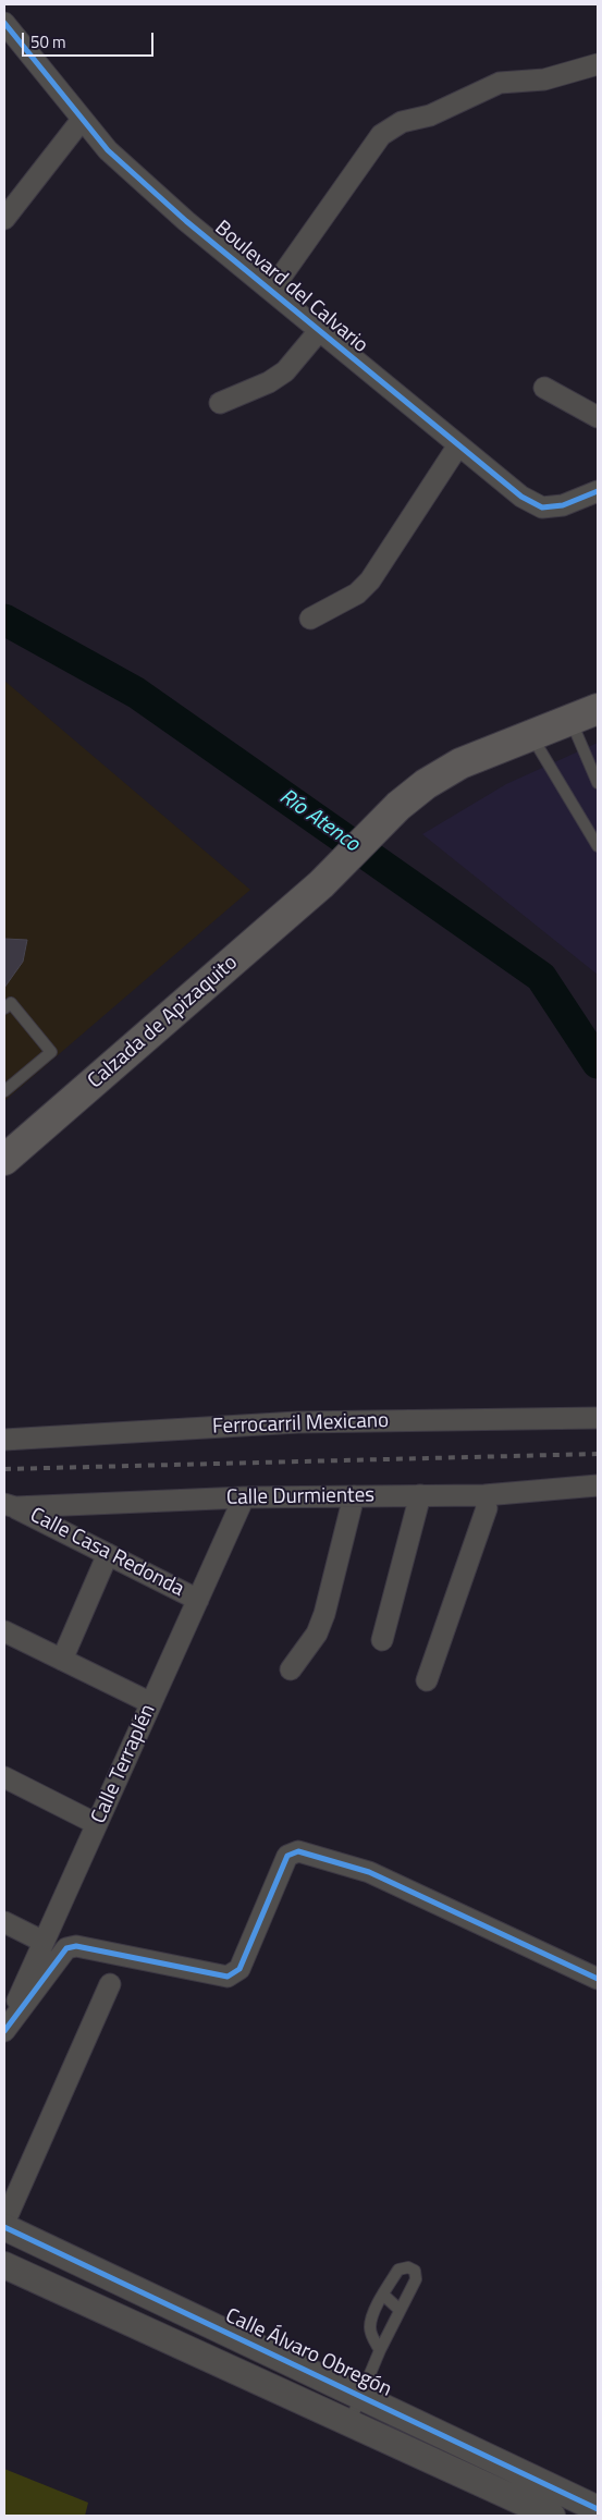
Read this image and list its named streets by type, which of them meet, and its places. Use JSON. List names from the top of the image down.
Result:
{
  "streets": {
    "main road": ["Calzada de Apizaquito"],
    "street": [
      "Boulevard del Calvario",
      "Ferrocarril Mexicano",
      "Calle Durmientes",
      "Calle Casa Redonda",
      "Calle Terraplén",
      "Calle Álvaro Obregón"
    ]
  },
  "crossings": [
    ["Calle Durmientes", "Calle Casa Redonda"],
    ["Calle Durmientes", "Calle Terraplén"],
    ["Calle Casa Redonda", "Calle Terraplén"]
  ],
  "water": ["Río Atenco"],
  "scale_bar": "50 m"
}
